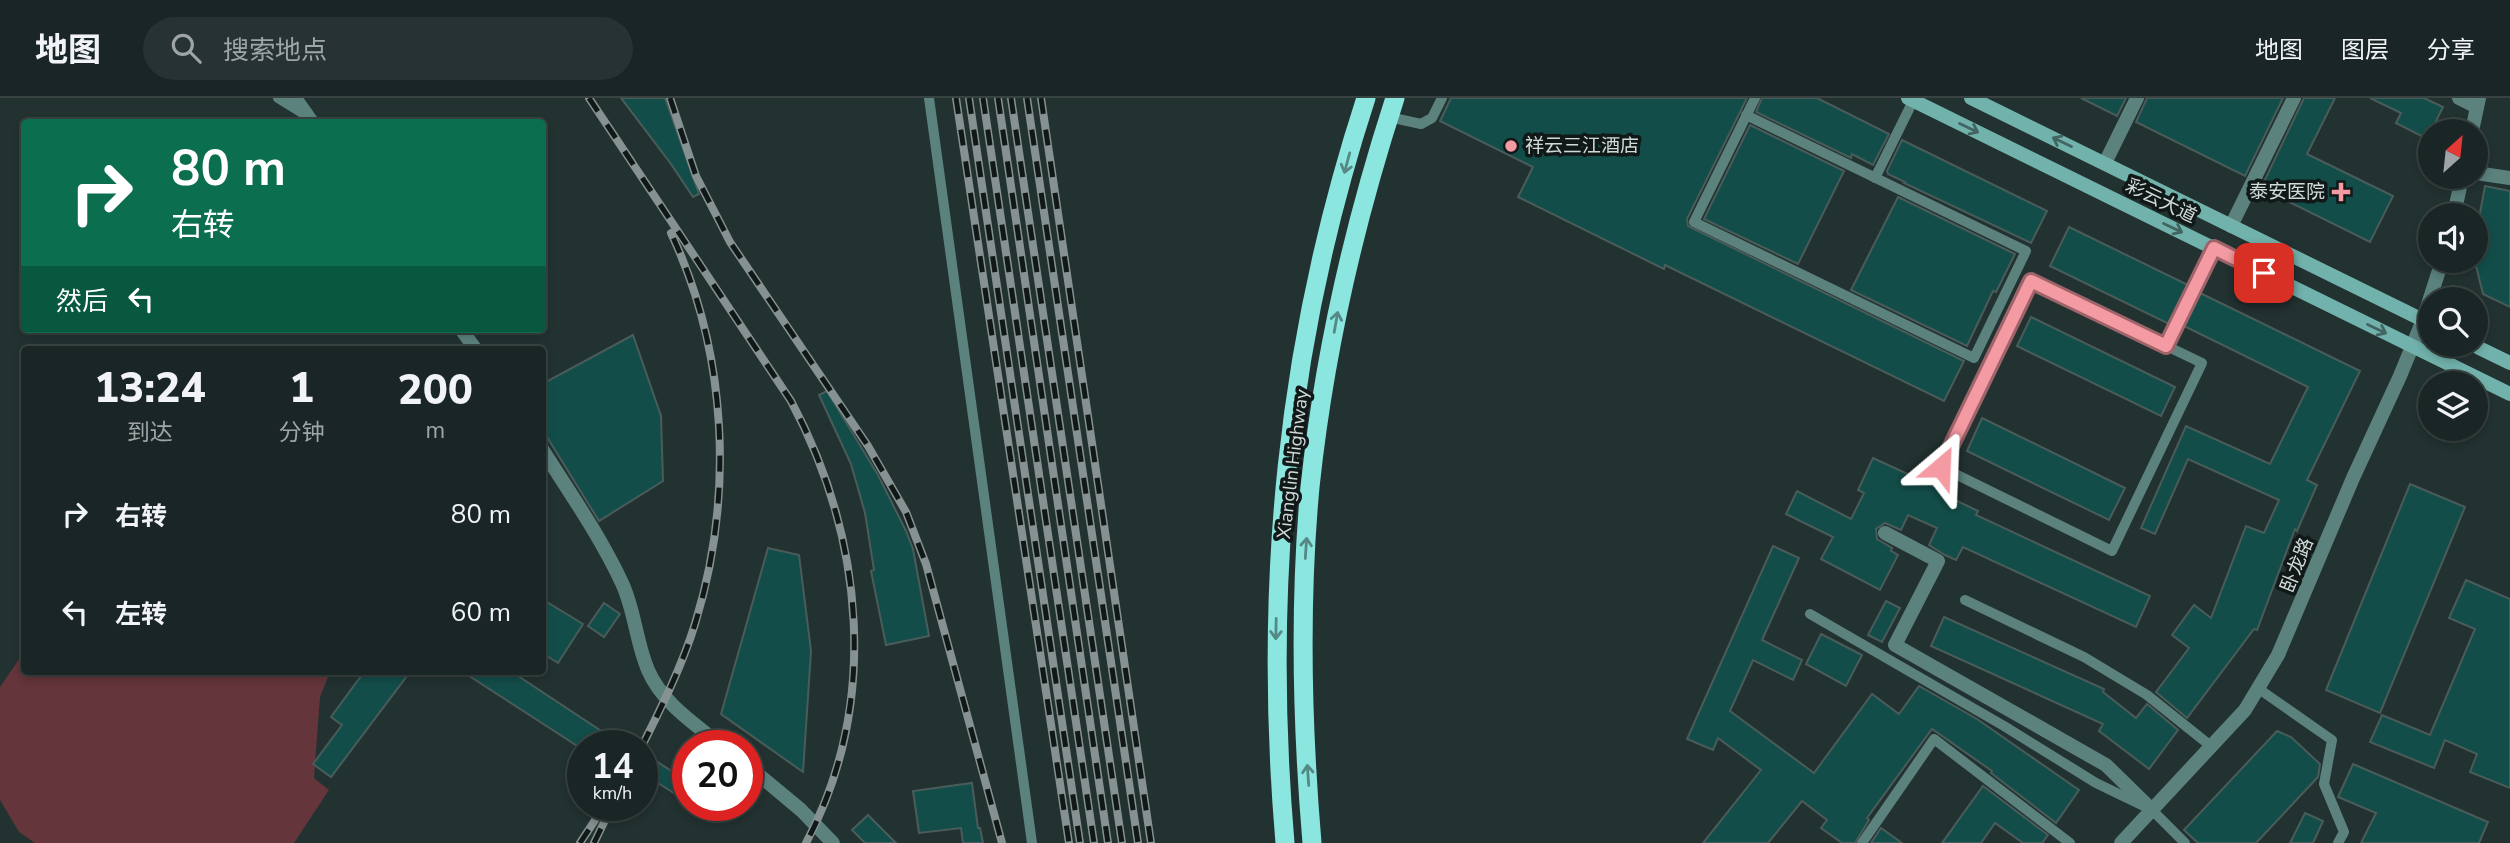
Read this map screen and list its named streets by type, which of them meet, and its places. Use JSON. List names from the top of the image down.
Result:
{
  "streets": {
    "highway": ["Xianglin Highway"],
    "main road": ["彩云大道"],
    "street": ["卧龙路"]
  },
  "crossings": [
    ["彩云大道", "卧龙路"]
  ],
  "places": {
    "other": ["祥云三江酒店"],
    "health": ["泰安医院"]
  },
  "north": "top right",
  "page": {
    "header": "地图",
    "search": "搜索地点",
    "nav": ["地图", "图层", "分享"],
    "turn": ["80 m", "右转"],
    "then": "然后",
    "eta": [
      "13:24",
      "到达",
      "1",
      "分钟",
      "200",
      "m"
    ],
    "list": [
      {
        "name": "右转",
        "value": "80 m"
      },
      {
        "name": "左转",
        "value": "60 m"
      }
    ],
    "speed": "14 km/h",
    "limit": "20"
  }
}
